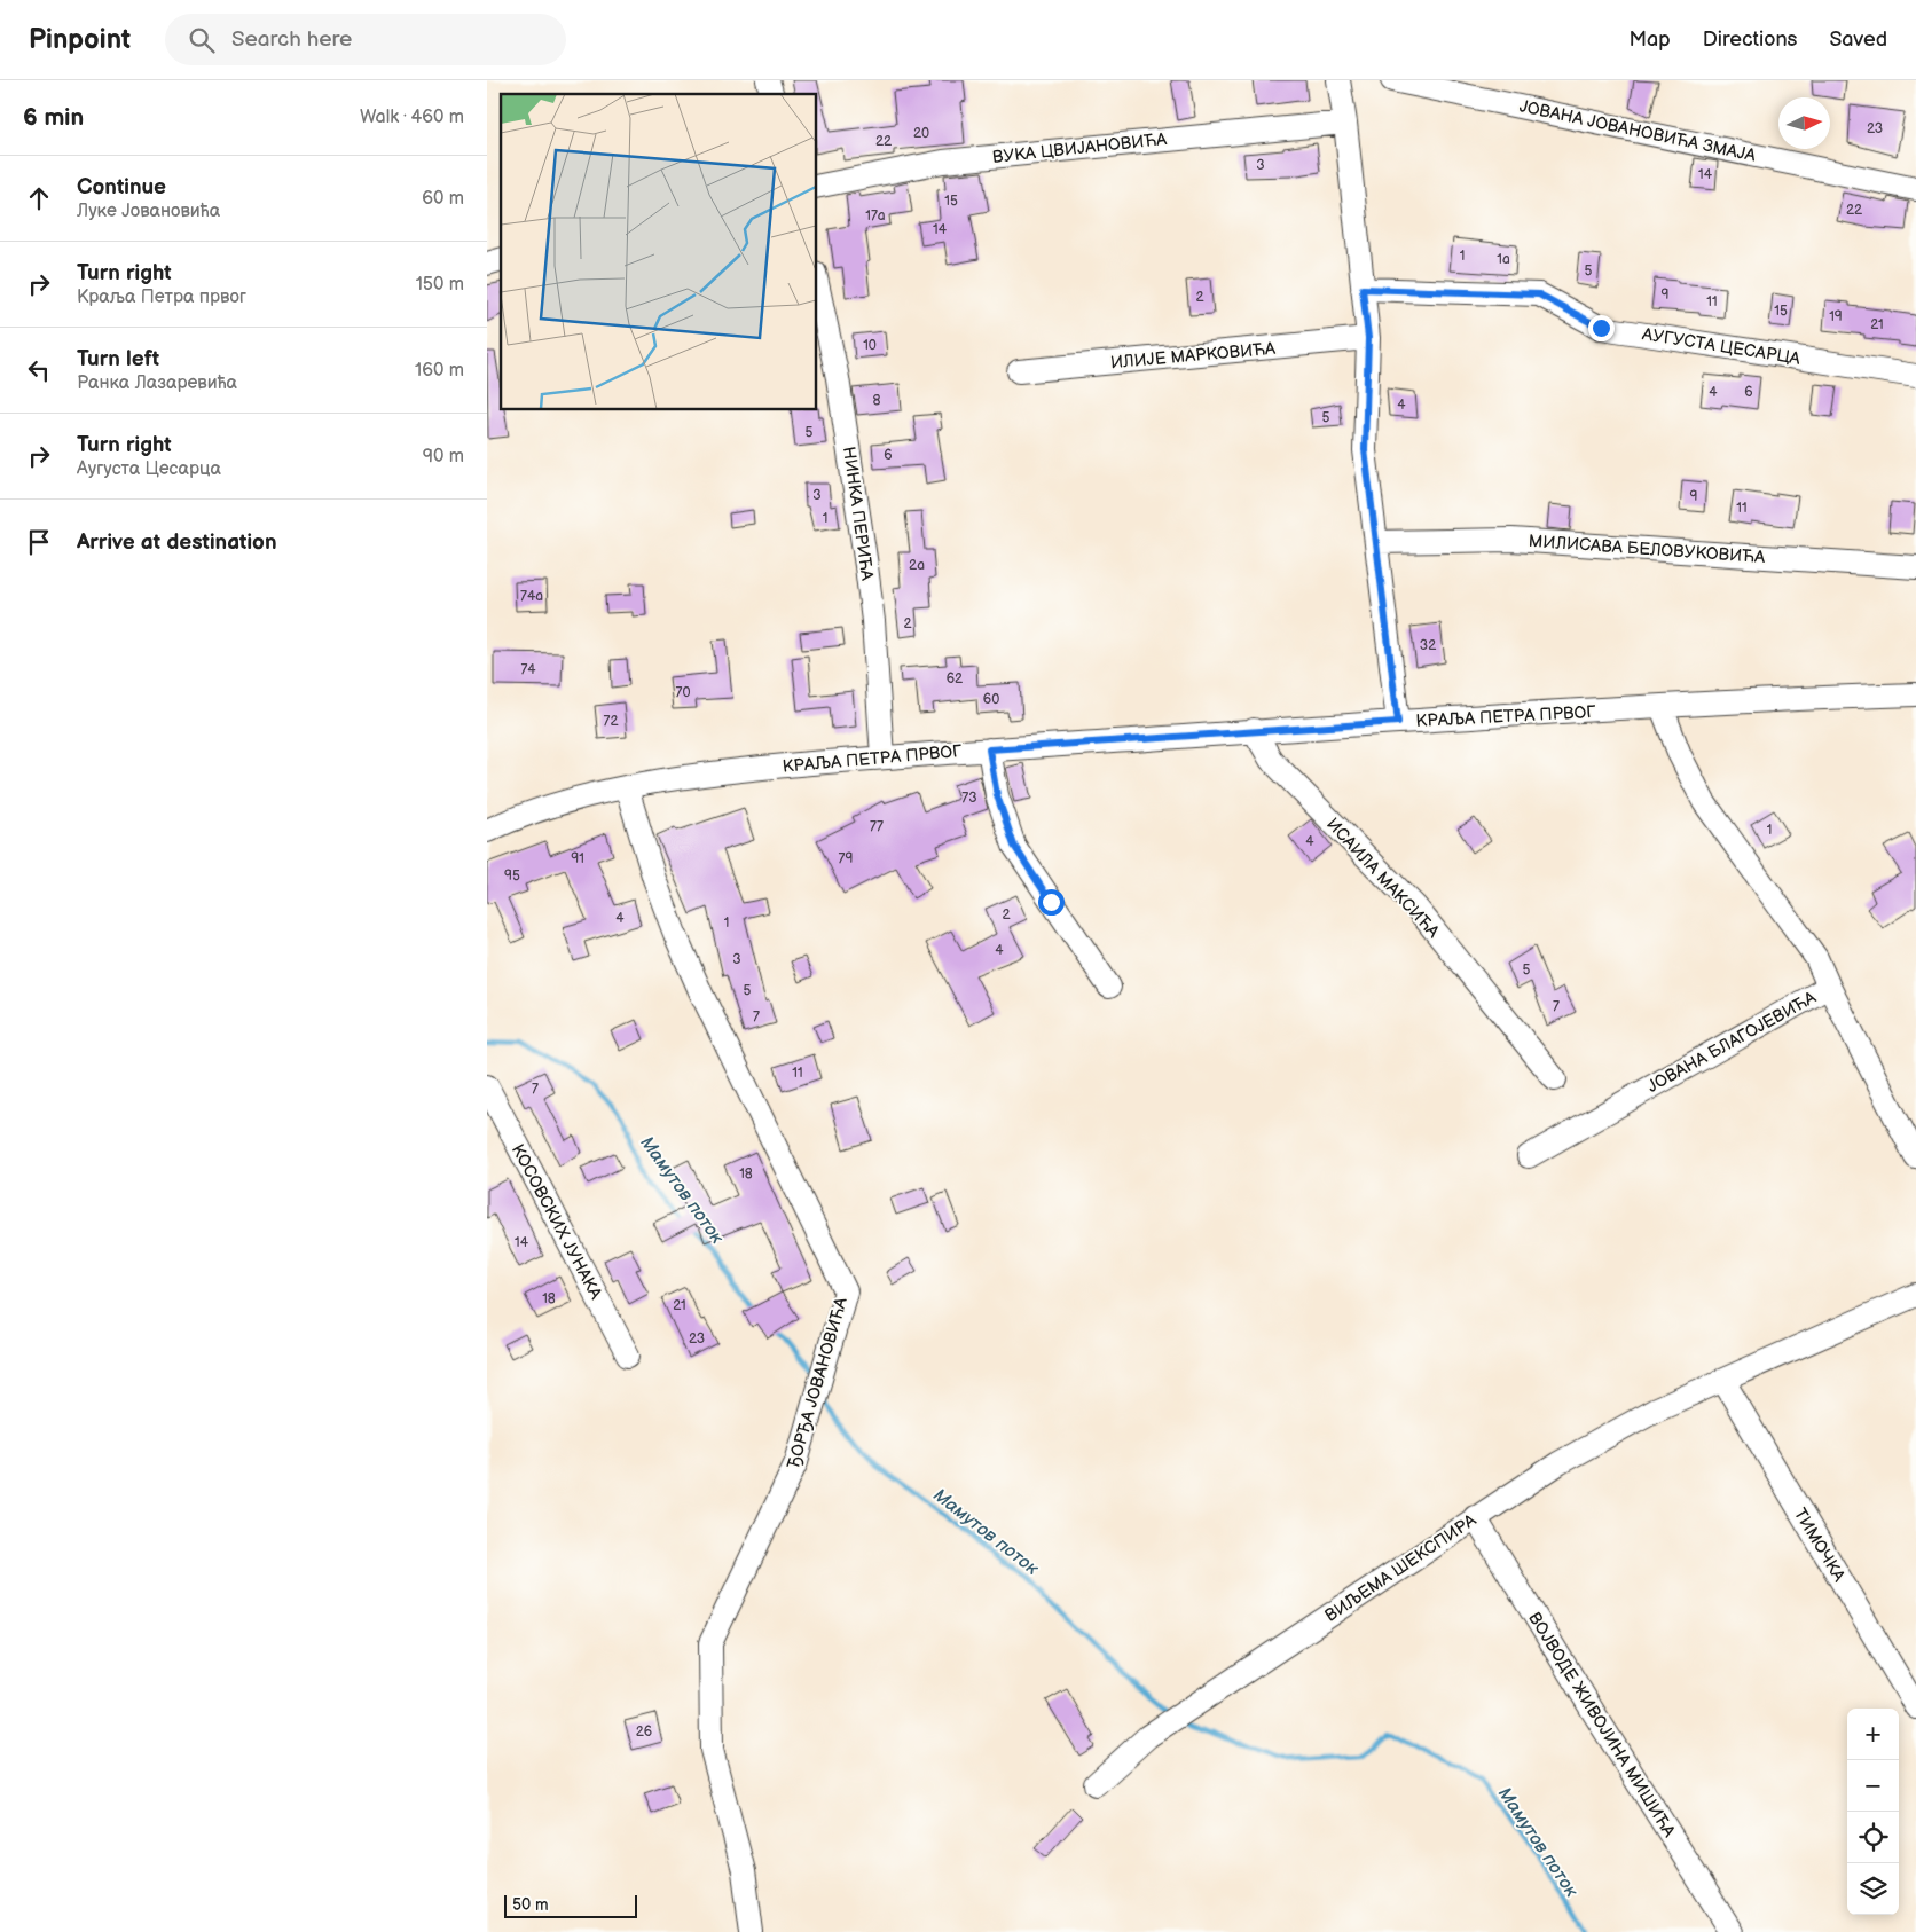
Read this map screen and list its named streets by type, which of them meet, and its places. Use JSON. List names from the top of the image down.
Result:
{
  "streets": {
    "street": [
      "ЈОВАНА ЈОВАНОВИЋА ЗМАЈА",
      "ВУКА ЦВИЈАНОВИЋА",
      "АУГУСТА ЦЕСАРЦА",
      "ИЛИЈЕ МАРКОВИЋА",
      "НИНКА ПЕРИЋА",
      "МИЛИСАВА БЕЛОВУКОВИЋА",
      "КРАЉА ПЕТРА ПРВОГ",
      "ИСАИЛА МАКСИЋА",
      "ЈОВАНА БЛАГОЈЕВИЋА",
      "КОСОВСКИХ ЈУНАКА",
      "ЂОРЂА ЈОВАНОВИЋА",
      "ТИМОЧКА",
      "ВИЉЕМА ШЕКСПИРА",
      "ВОЈВОДЕ ЖИВОЈИНА МИШИЋА"
    ]
  },
  "crossings": [
    ["НИНКА ПЕРИЋА", "КРАЉА ПЕТРА ПРВОГ"],
    ["КРАЉА ПЕТРА ПРВОГ", "ИСАИЛА МАКСИЋА"],
    ["КРАЉА ПЕТРА ПРВОГ", "ЈОВАНА БЛАГОЈЕВИЋА"],
    ["КРАЉА ПЕТРА ПРВОГ", "ЂОРЂА ЈОВАНОВИЋА"],
    ["ТИМОЧКА", "ВИЉЕМА ШЕКСПИРА"],
    ["ВИЉЕМА ШЕКСПИРА", "ВОЈВОДЕ ЖИВОЈИНА МИШИЋА"]
  ],
  "water": ["Мамутов поток"],
  "house_numbers": [
    "23",
    "20",
    "22",
    "3",
    "14",
    "15",
    "22",
    "17a",
    "14",
    "1",
    "1a",
    "5",
    "9",
    "2",
    "11",
    "15",
    "19",
    "21",
    "10",
    "4",
    "6",
    "8",
    "4",
    "5",
    "5",
    "6",
    "3",
    "9",
    "11",
    "1",
    "2a",
    "74a",
    "2",
    "32",
    "74",
    "62",
    "70",
    "60",
    "72",
    "73",
    "77",
    "1",
    "4",
    "91",
    "79",
    "95",
    "2",
    "4",
    "1",
    "4",
    "3",
    "5",
    "5",
    "7",
    "7",
    "11",
    "7",
    "18",
    "14",
    "18",
    "21",
    "23",
    "26"
  ],
  "scale_bar": "50 m",
  "north": "right",
  "page": {
    "header": "Pinpoint",
    "search": "Search here",
    "nav": ["Map", "Directions", "Saved"],
    "heading": ["6 min", "Walk · 460 m"],
    "list": [
      ["Continue", "Луке Јовановића", "60 m"],
      ["Turn right", "Краља Петра првог", "150 m"],
      ["Turn left", "Ранка Лазаревића", "160 m"],
      ["Turn right", "Аугуста Цесарца", "90 m"],
      "Arrive at destination"
    ],
    "map_buttons": ["+", "−"],
    "scale": "50 m"
  }
}
